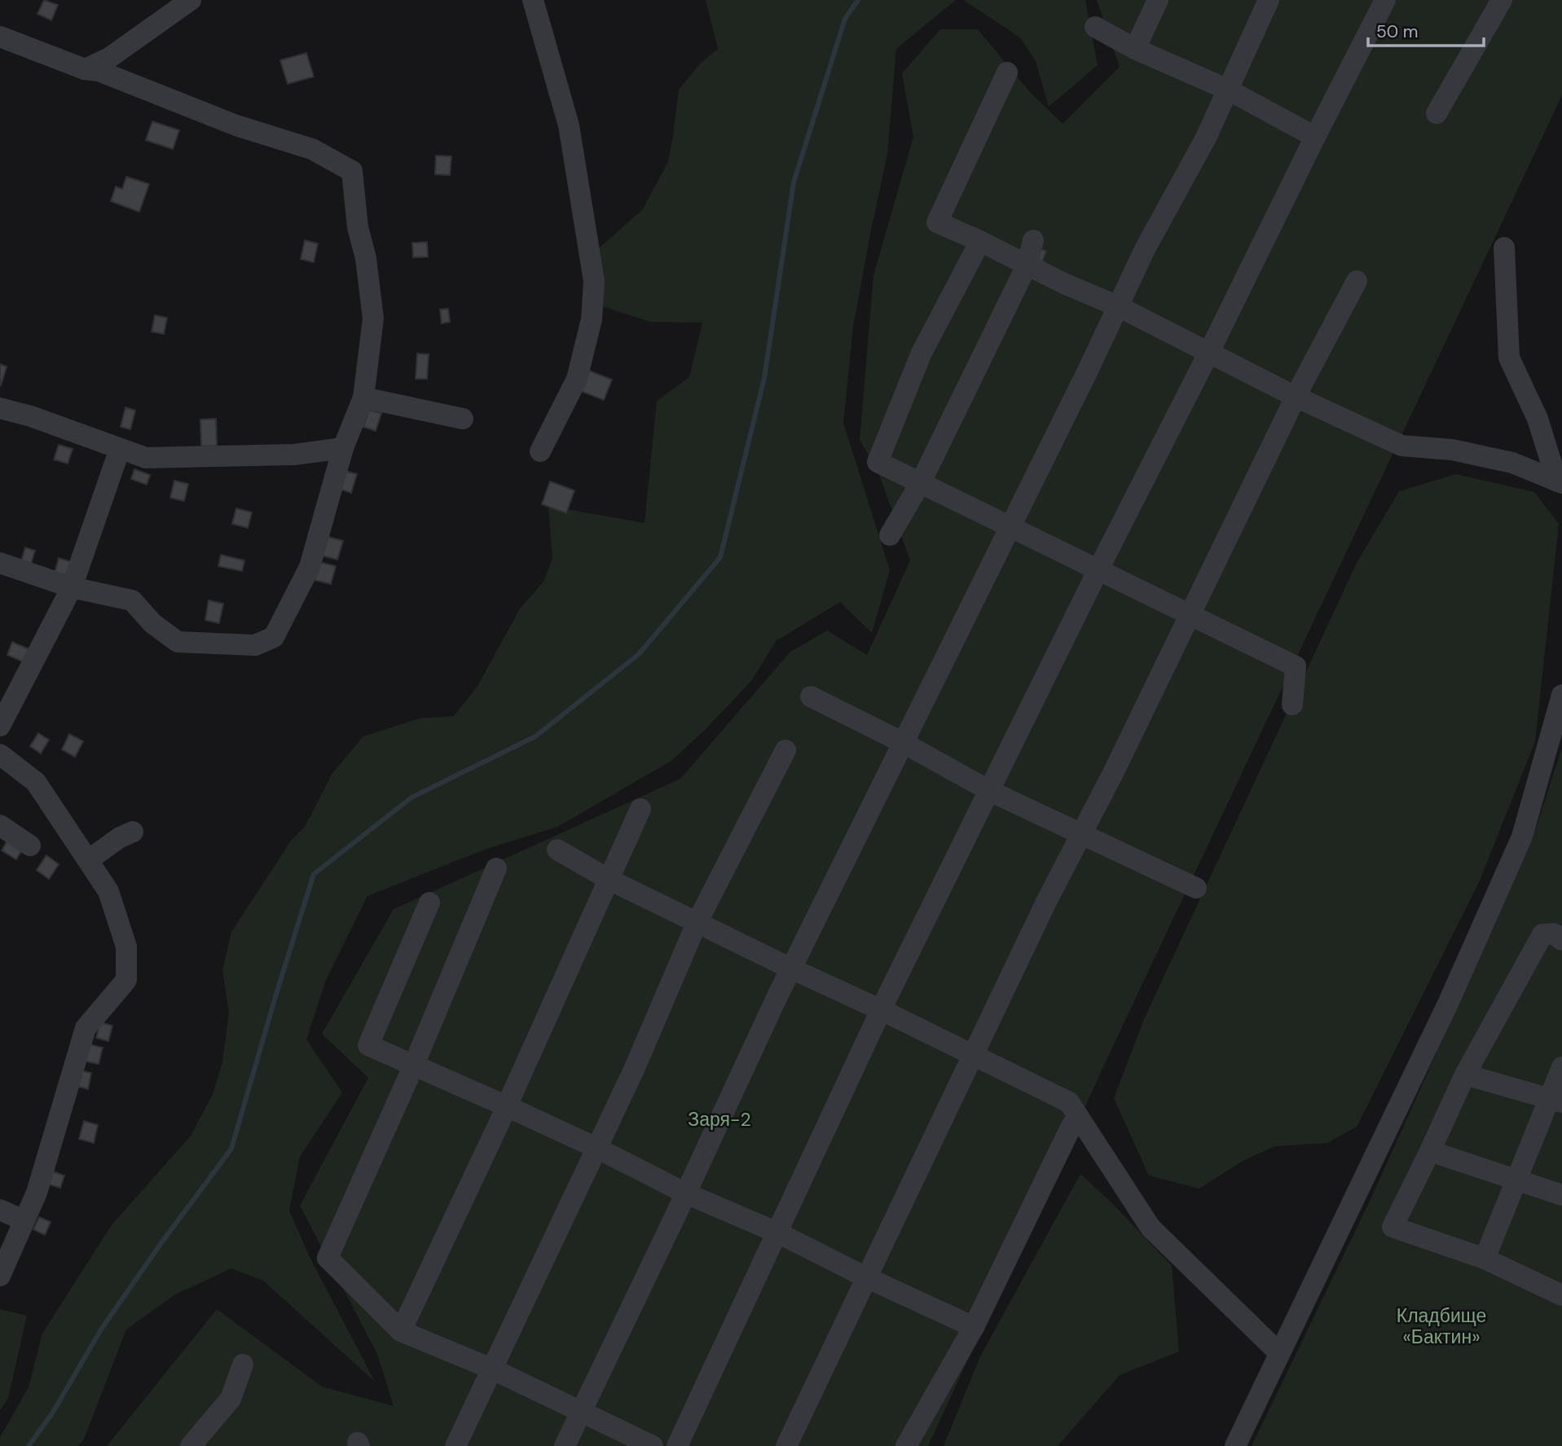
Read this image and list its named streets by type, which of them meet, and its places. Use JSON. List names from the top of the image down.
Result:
{
  "parks": ["Заря-2", "Кладбище «Бактин»"],
  "scale_bar": "50 m"
}
